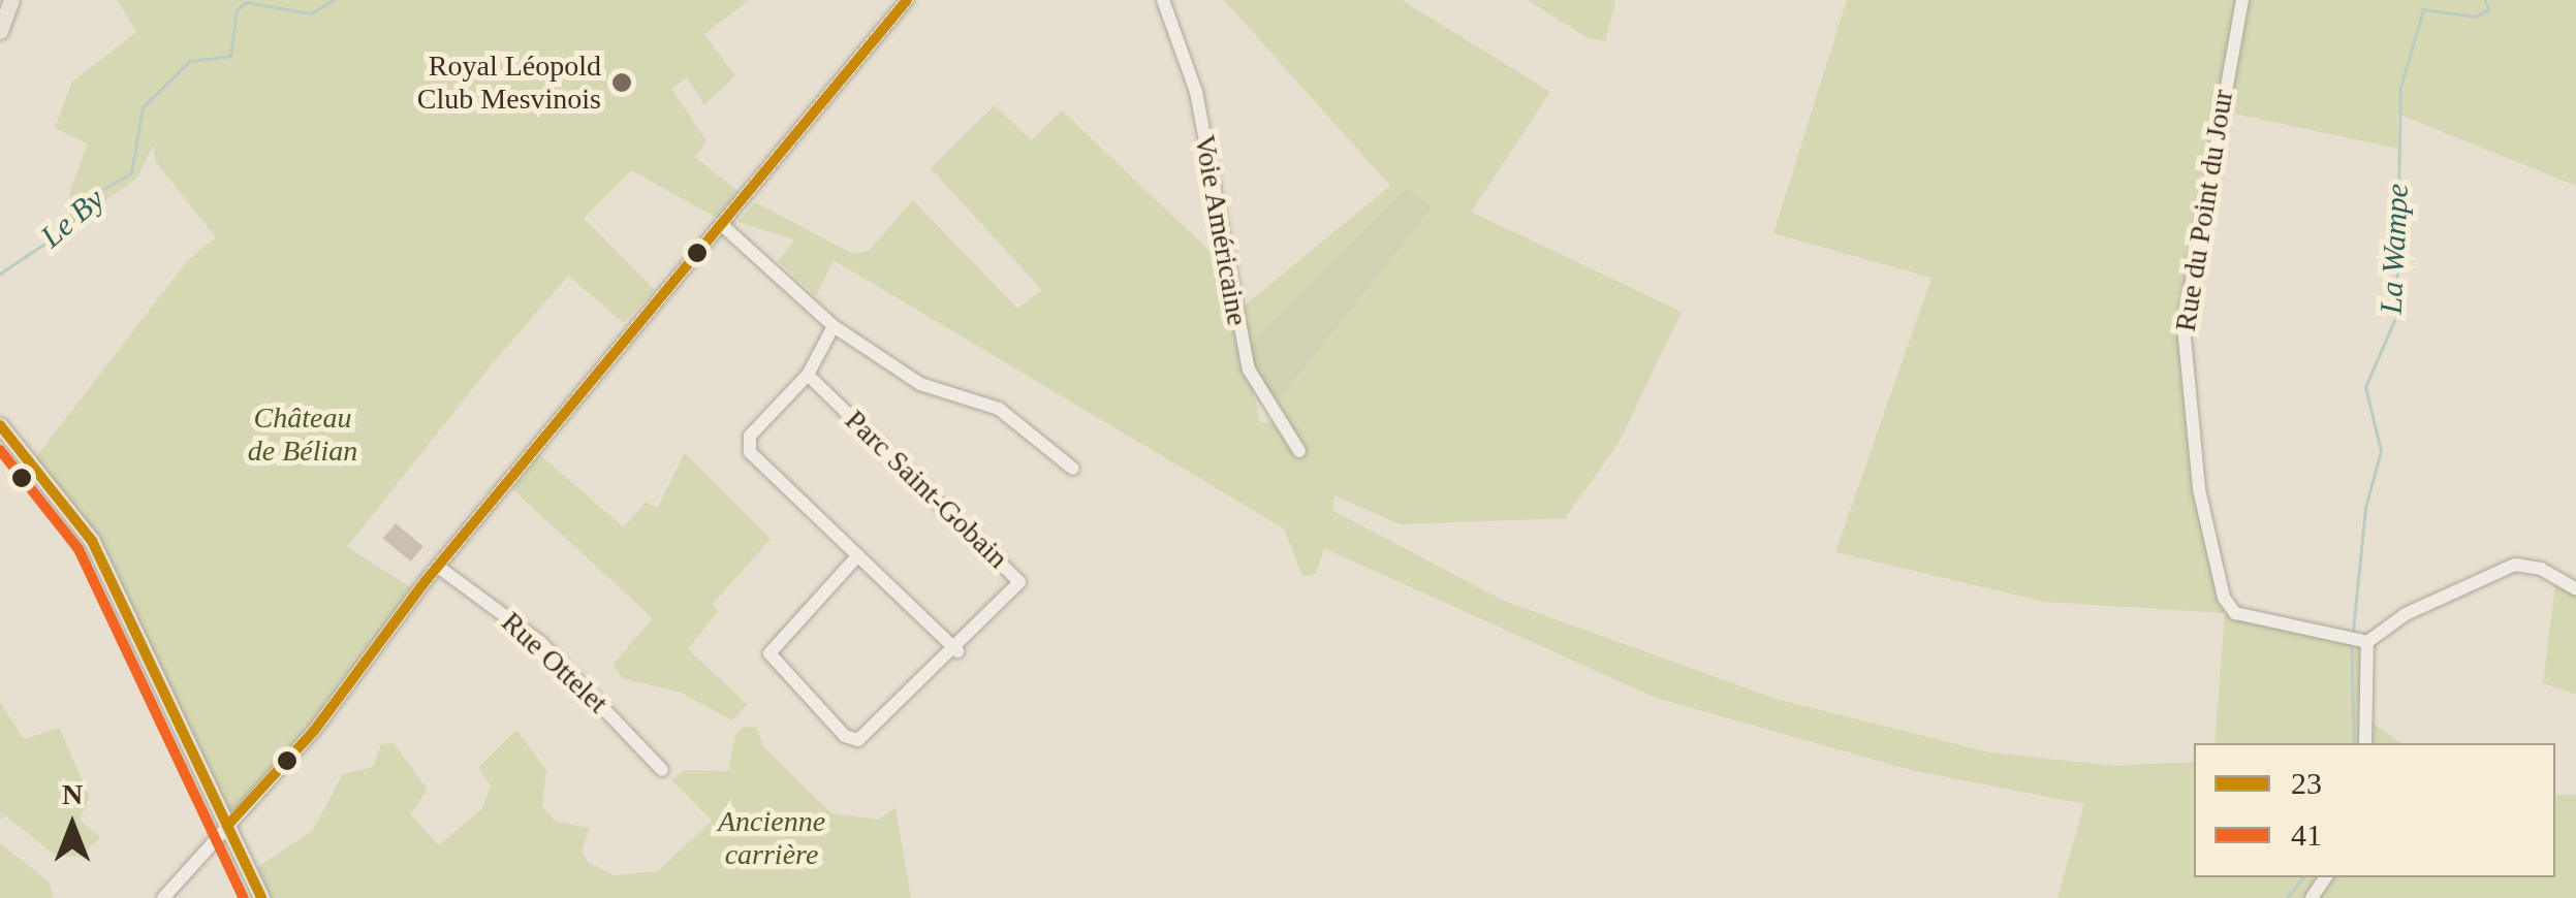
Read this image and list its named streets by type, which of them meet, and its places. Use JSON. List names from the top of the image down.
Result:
{
  "streets": {
    "street": [
      "Rue du Point du Jour",
      "Voie Américaine",
      "Parc Saint-Gobain",
      "Rue Ottelet"
    ]
  },
  "water": ["Le By", "La Wampe"],
  "parks": ["Château de Bélian", "Ancienne carrière"],
  "places": ["Royal Léopold Club Mesvinois"],
  "lines": ["transit line 23", "transit line 41"],
  "legend": ["23", "41"],
  "north": "top"
}
